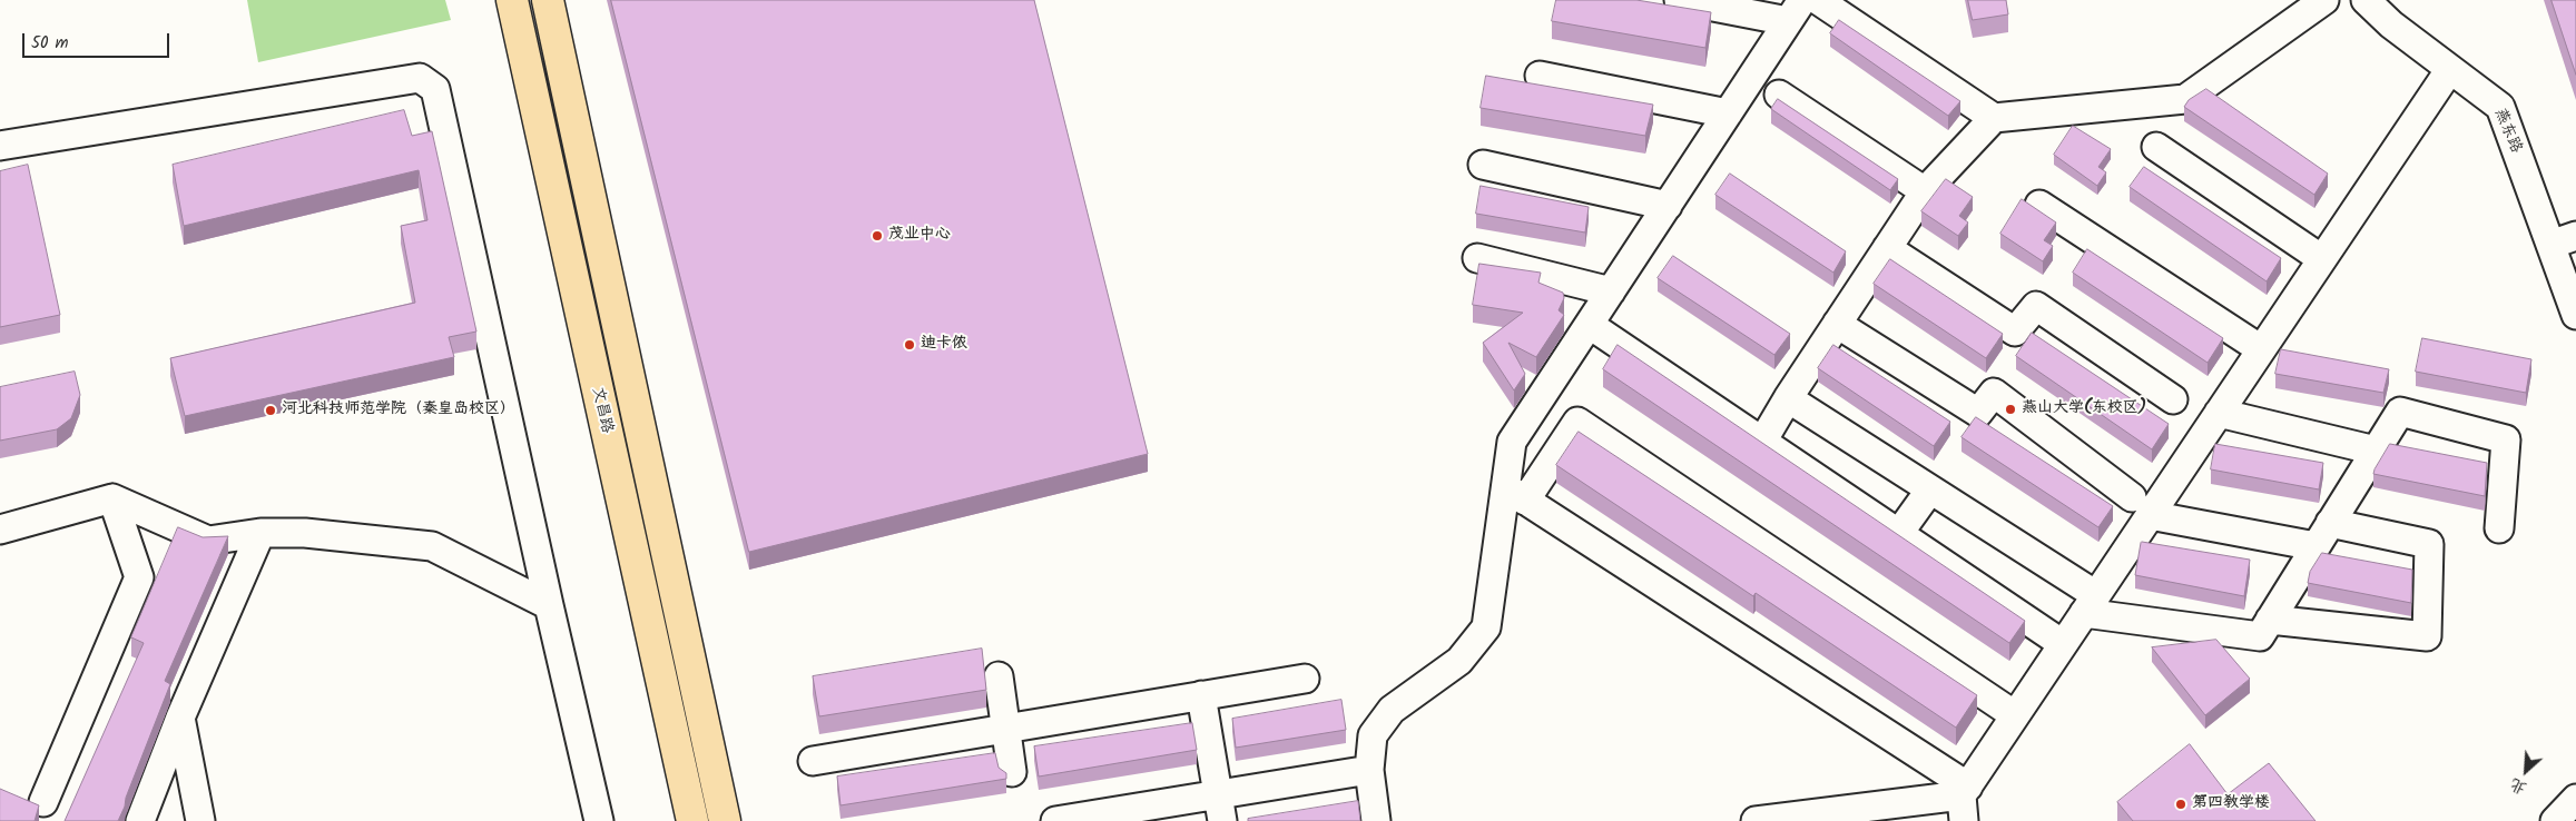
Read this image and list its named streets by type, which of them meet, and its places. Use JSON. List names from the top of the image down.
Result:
{
  "streets": {
    "main road": ["文昌路"],
    "street": ["燕东路"]
  },
  "places": [
    "茂业中心",
    "迪卡侬",
    "燕山大学(东校区)",
    "河北科技师范学院（秦皇岛校区）",
    "第四教学楼"
  ],
  "scale_bar": "50 m",
  "north": "bottom left"
}
